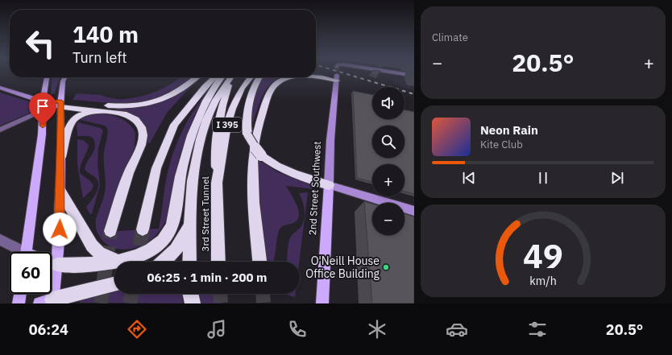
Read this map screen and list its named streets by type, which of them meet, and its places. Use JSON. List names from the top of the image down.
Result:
{
  "streets": {
    "highway": ["I 395", "3rd Street Tunnel"],
    "main road": ["2nd Street Southwest"]
  },
  "places": ["O'Neill House Office Building"],
  "page": {
    "tile": "Climate",
    "turn": ["140 m", "Turn left"],
    "heat": ["−", "20.5°", "+"],
    "map_buttons": ["+", "−"],
    "song": ["Neon Rain", "Kite Club"],
    "limit": "60",
    "trip": "06:25 · 1 min · 200 m",
    "tabs": ["06:24", "20.5°"],
    "gauge": ["49", "km/h"]
  }
}
